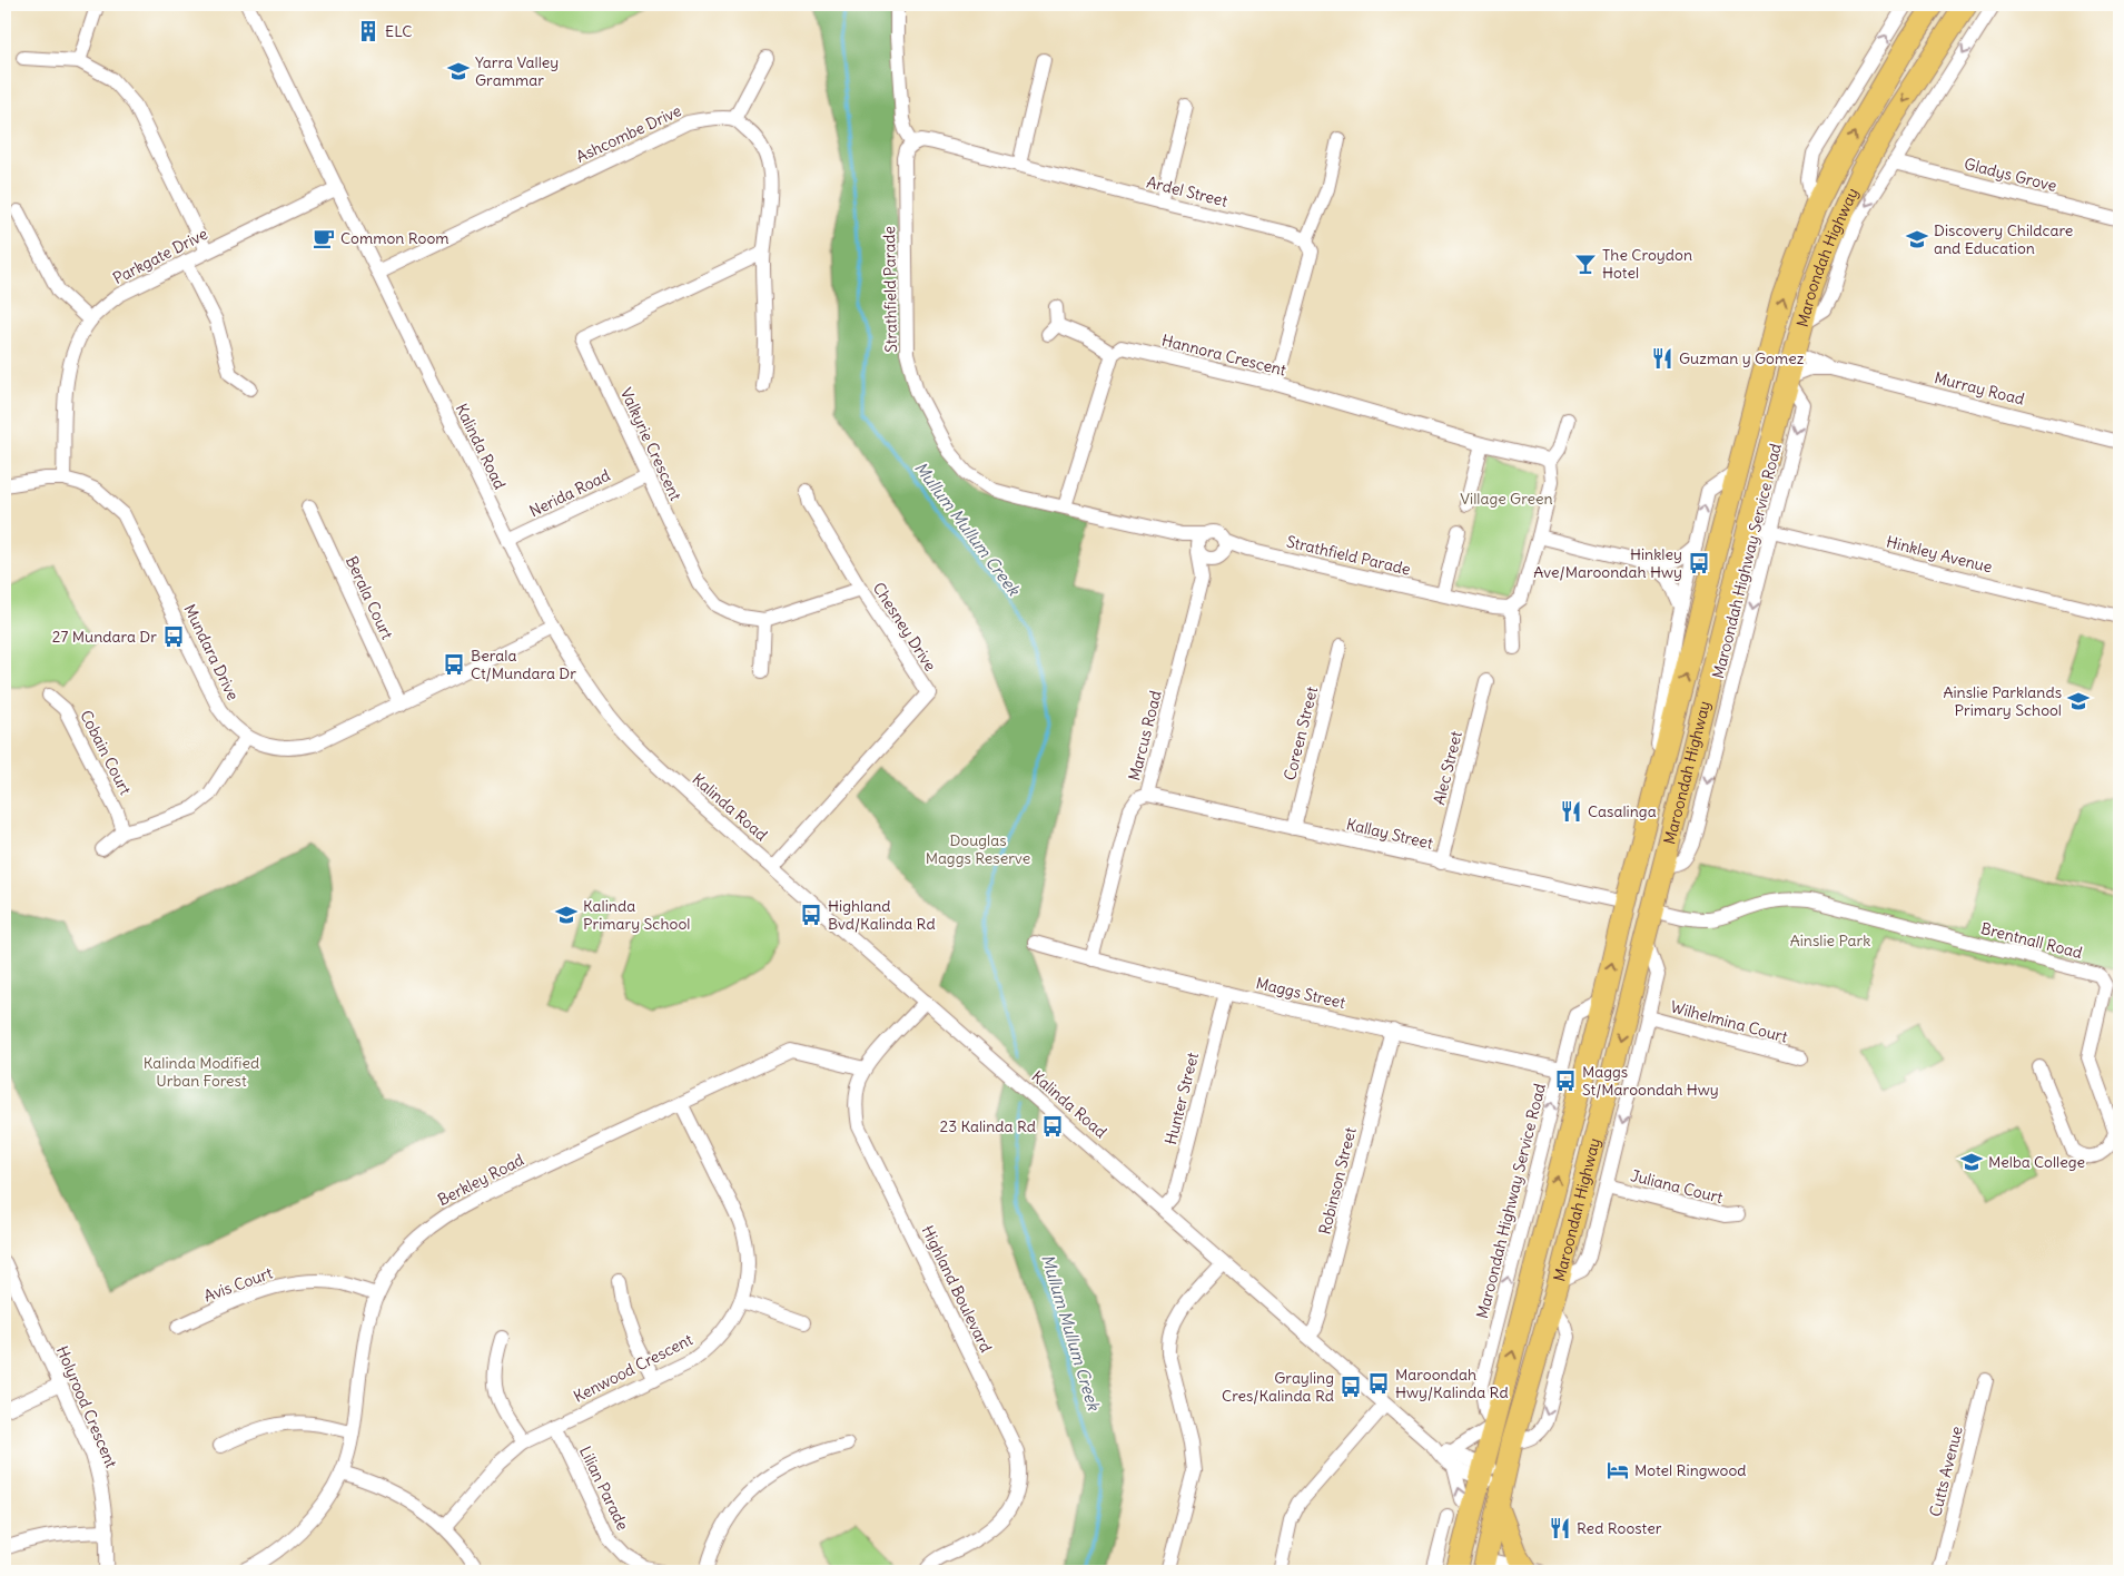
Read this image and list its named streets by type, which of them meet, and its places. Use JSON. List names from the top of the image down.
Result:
{
  "streets": {
    "highway": ["Maroondah Highway"],
    "street": [
      "Ashcombe Drive",
      "Gladys Grove",
      "Ardel Street",
      "Parkgate Drive",
      "Strathfield Parade",
      "Hannora Crescent",
      "Murray Road",
      "Valkyrie Crescent",
      "Kalinda Road",
      "Nerida Road",
      "Hinkley Avenue",
      "Maroondah Highway Service Road",
      "Berala Court",
      "Chesney Drive",
      "Mundara Drive",
      "Coreen Street",
      "Marcus Road",
      "Cobain Court",
      "Alec Street",
      "Kallay Street",
      "Brentnall Road",
      "Maggs Street",
      "Wilhelmina Court",
      "Hunter Street",
      "Berkley Road",
      "Robinson Street",
      "Juliana Court",
      "Avis Court",
      "Highland Boulevard",
      "Kenwood Crescent",
      "Holyrood Crescent",
      "Cutts Avenue",
      "Lilian Parade"
    ]
  },
  "crossings": [
    ["Ashcombe Drive", "Kalinda Road"],
    ["Ardel Street", "Strathfield Parade"],
    ["Parkgate Drive", "Kalinda Road"],
    ["Parkgate Drive", "Mundara Drive"],
    ["Maroondah Highway", "Murray Road"],
    ["Maroondah Highway", "Kalinda Road"],
    ["Maroondah Highway", "Hinkley Avenue"],
    ["Maroondah Highway", "Maroondah Highway Service Road"],
    ["Maroondah Highway", "Kallay Street"],
    ["Maroondah Highway", "Brentnall Road"],
    ["Strathfield Parade", "Marcus Road"],
    ["Murray Road", "Maroondah Highway Service Road"],
    ["Valkyrie Crescent", "Nerida Road"],
    ["Valkyrie Crescent", "Chesney Drive"],
    ["Kalinda Road", "Nerida Road"],
    ["Kalinda Road", "Chesney Drive"],
    ["Kalinda Road", "Mundara Drive"],
    ["Kalinda Road", "Hunter Street"],
    ["Kalinda Road", "Robinson Street"],
    ["Kalinda Road", "Highland Boulevard"],
    ["Hinkley Avenue", "Maroondah Highway Service Road"],
    ["Maroondah Highway Service Road", "Maggs Street"],
    ["Berala Court", "Mundara Drive"],
    ["Coreen Street", "Kallay Street"],
    ["Marcus Road", "Kallay Street"],
    ["Marcus Road", "Maggs Street"],
    ["Alec Street", "Kallay Street"],
    ["Maggs Street", "Hunter Street"],
    ["Maggs Street", "Robinson Street"],
    ["Berkley Road", "Avis Court"],
    ["Berkley Road", "Highland Boulevard"],
    ["Berkley Road", "Kenwood Crescent"],
    ["Kenwood Crescent", "Lilian Parade"]
  ],
  "water": ["Mullum Mullum Creek"],
  "parks": [
    "Village Green",
    "Douglas Maggs Reserve",
    "Ainslie Park",
    "Kalinda Modified Urban Forest"
  ],
  "places": {
    "building": ["ELC"],
    "school or university": [
      "Yarra Valley Grammar",
      "Discovery Childcare and Education",
      "Ainslie Parklands Primary School",
      "Kalinda Primary School",
      "Melba College"
    ],
    "cafe": ["Common Room"],
    "bar": ["The Croydon Hotel"],
    "restaurant": ["Guzman y Gomez", "Casalinga", "Red Rooster"],
    "bus stop": [
      "Hinkley Ave/Maroondah Hwy",
      "27 Mundara Dr",
      "Berala Ct/Mundara Dr",
      "Highland Bvd/Kalinda Rd",
      "Maggs St/Maroondah Hwy",
      "23 Kalinda Rd",
      "Maroondah Hwy/Kalinda Rd",
      "Grayling Cres/Kalinda Rd"
    ],
    "hotel": ["Motel Ringwood"]
  }
}
